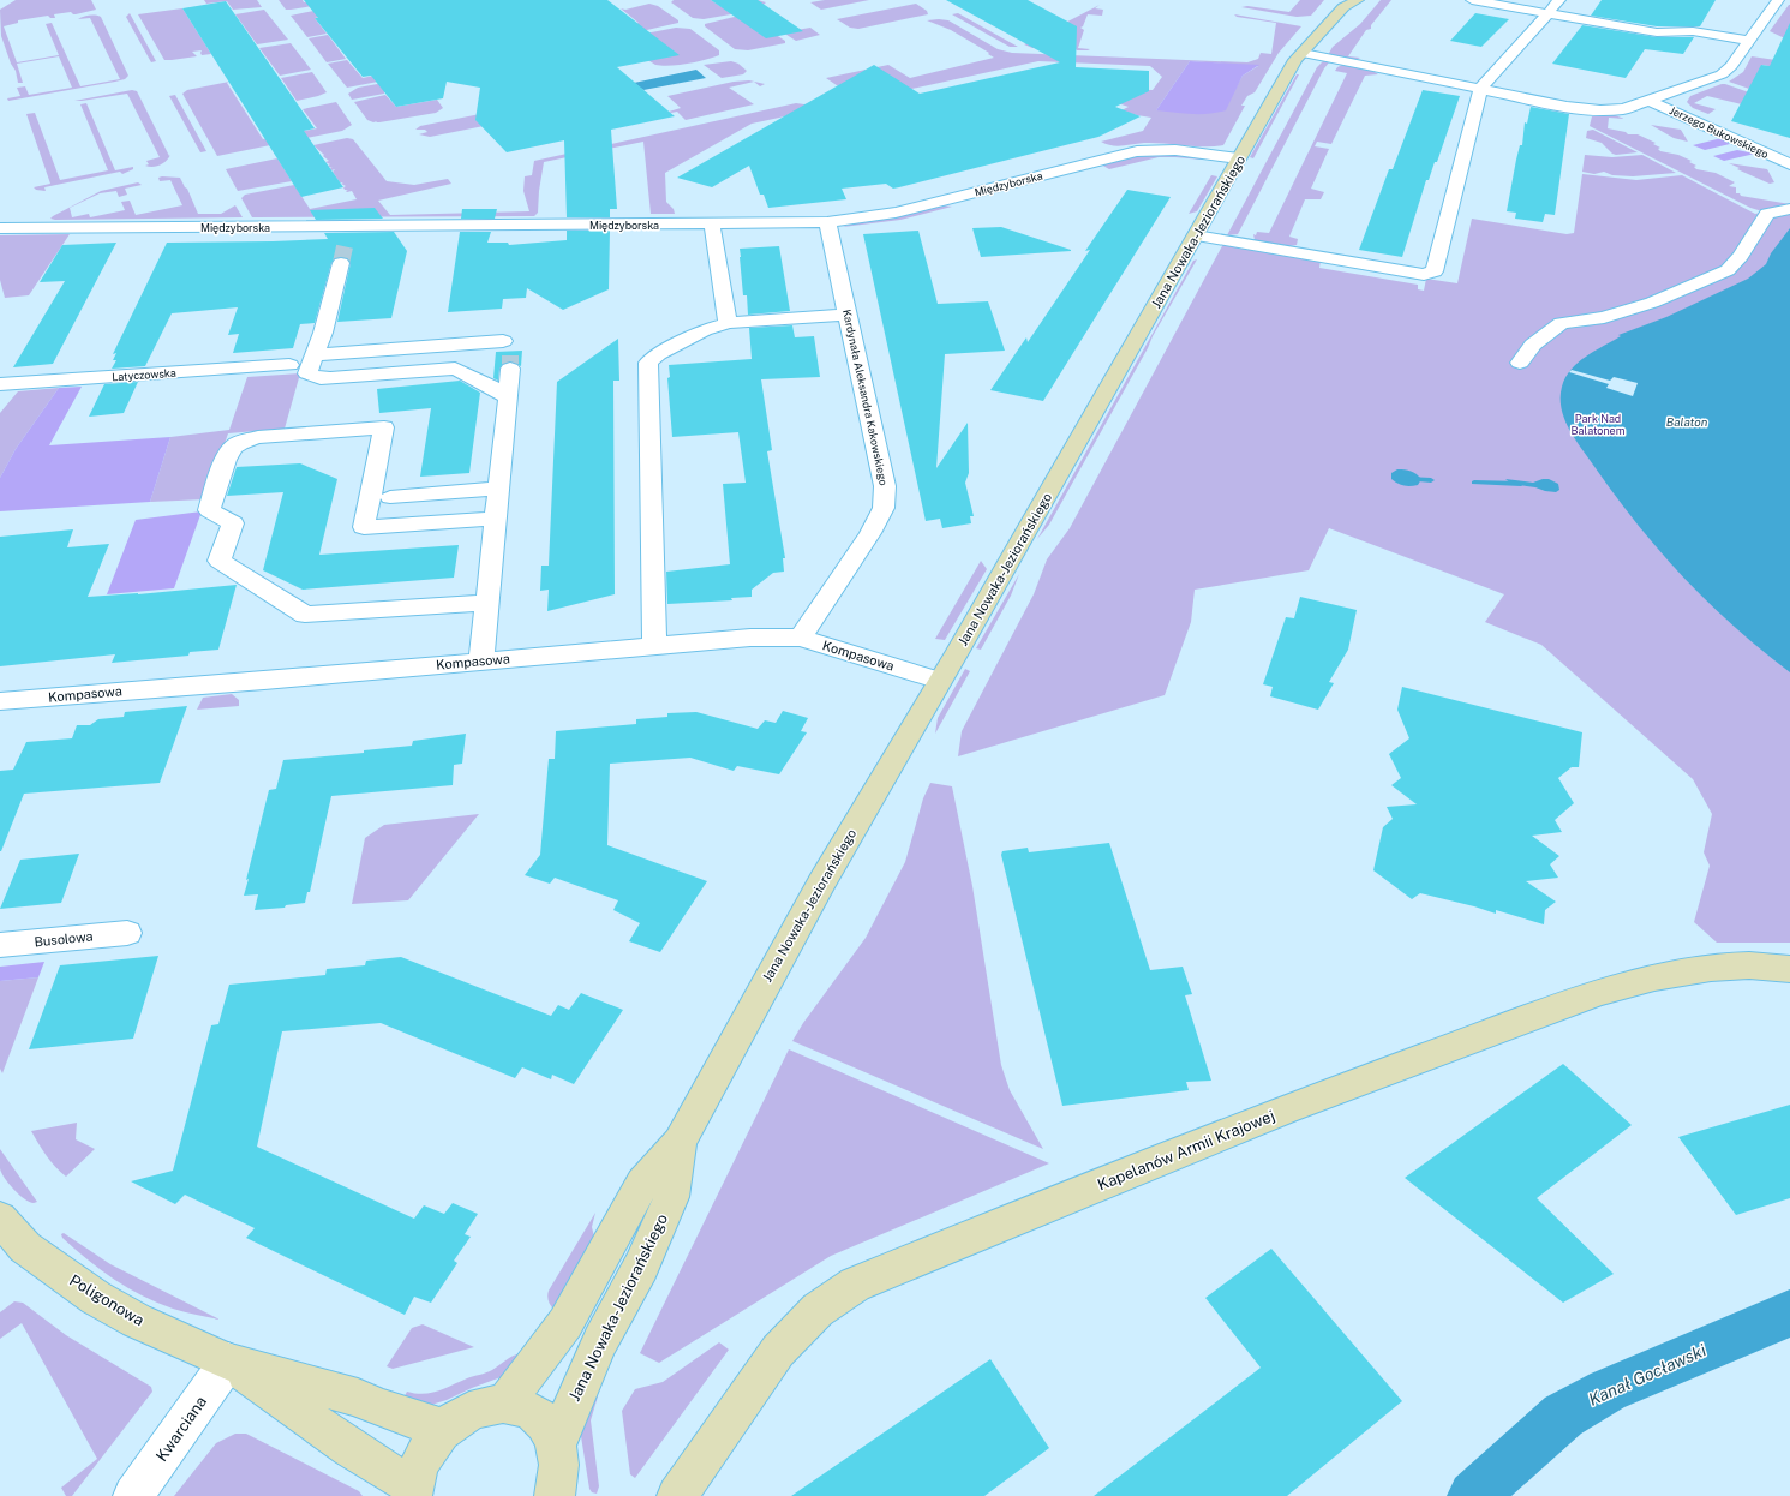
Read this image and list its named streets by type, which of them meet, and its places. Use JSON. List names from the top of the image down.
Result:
{
  "streets": {
    "street": [
      "Jerzego Bukowskiego",
      "Międzyborska",
      "Jana Nowaka-Jeziorańskiego",
      "Latyczowska",
      "Kardynała Aleksandra Kakowskiego",
      "Kompasowa",
      "Busolowa",
      "Kapelanów Armii Krajowej",
      "Poligonowa",
      "Kwarciana"
    ]
  },
  "crossings": [
    ["Jerzego Bukowskiego", "Jana Nowaka-Jeziorańskiego"],
    ["Międzyborska", "Jana Nowaka-Jeziorańskiego"],
    ["Międzyborska", "Kardynała Aleksandra Kakowskiego"],
    ["Jana Nowaka-Jeziorańskiego", "Kompasowa"],
    ["Kardynała Aleksandra Kakowskiego", "Kompasowa"],
    ["Poligonowa", "Kwarciana"]
  ],
  "water": ["Balaton", "Kanał Gocławski"],
  "parks": ["Park Nad Balatonem"]
}
